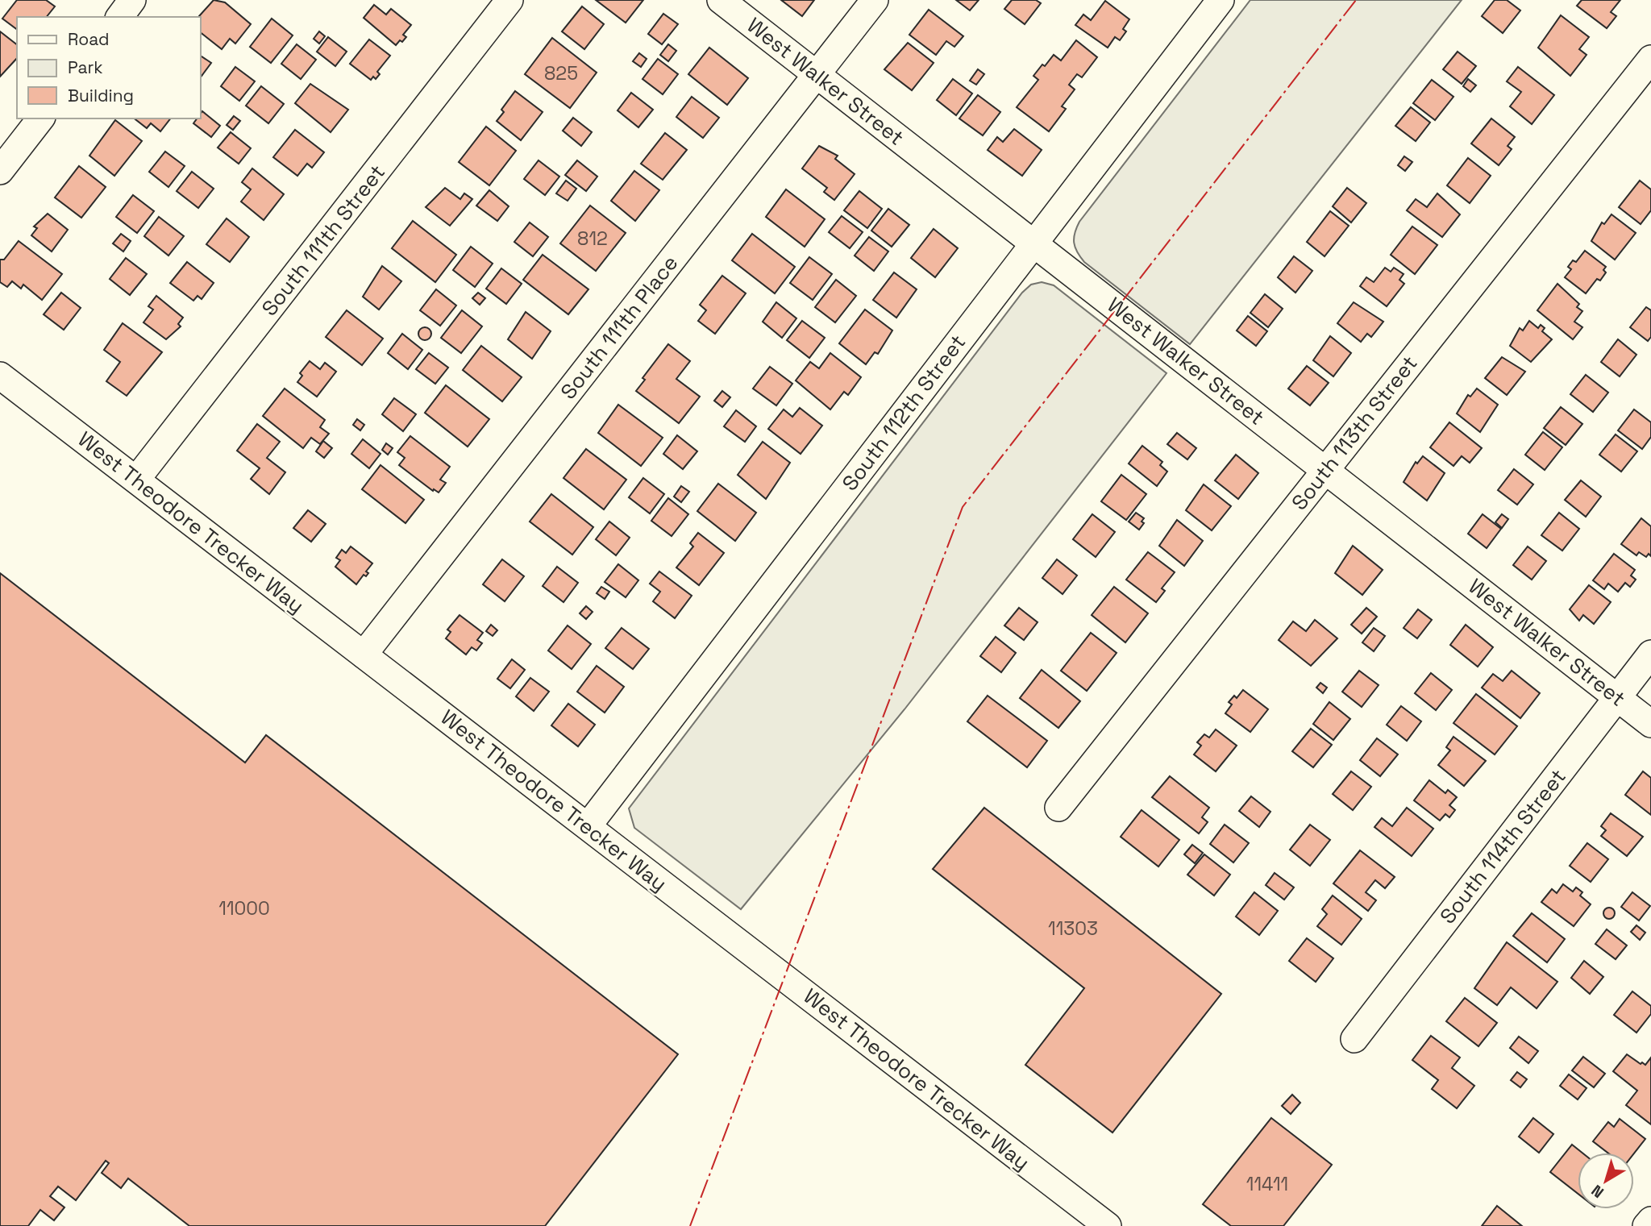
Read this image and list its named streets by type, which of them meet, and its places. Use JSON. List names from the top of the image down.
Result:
{
  "streets": {
    "street": [
      "West Walker Street",
      "South 111th Street",
      "South 111th Place",
      "South 112th Street",
      "South 113th Street",
      "West Theodore Trecker Way",
      "South 114th Street"
    ]
  },
  "crossings": [
    ["West Walker Street", "South 111th Place"],
    ["West Walker Street", "South 112th Street"],
    ["West Walker Street", "South 113th Street"],
    ["West Walker Street", "South 114th Street"],
    ["South 111th Street", "West Theodore Trecker Way"],
    ["South 111th Place", "West Theodore Trecker Way"],
    ["South 112th Street", "West Theodore Trecker Way"]
  ],
  "house_numbers": [
    "825",
    "812",
    "11000",
    "11303",
    "11411"
  ],
  "legend": ["Road", "Park", "Building"],
  "north": "bottom left"
}
